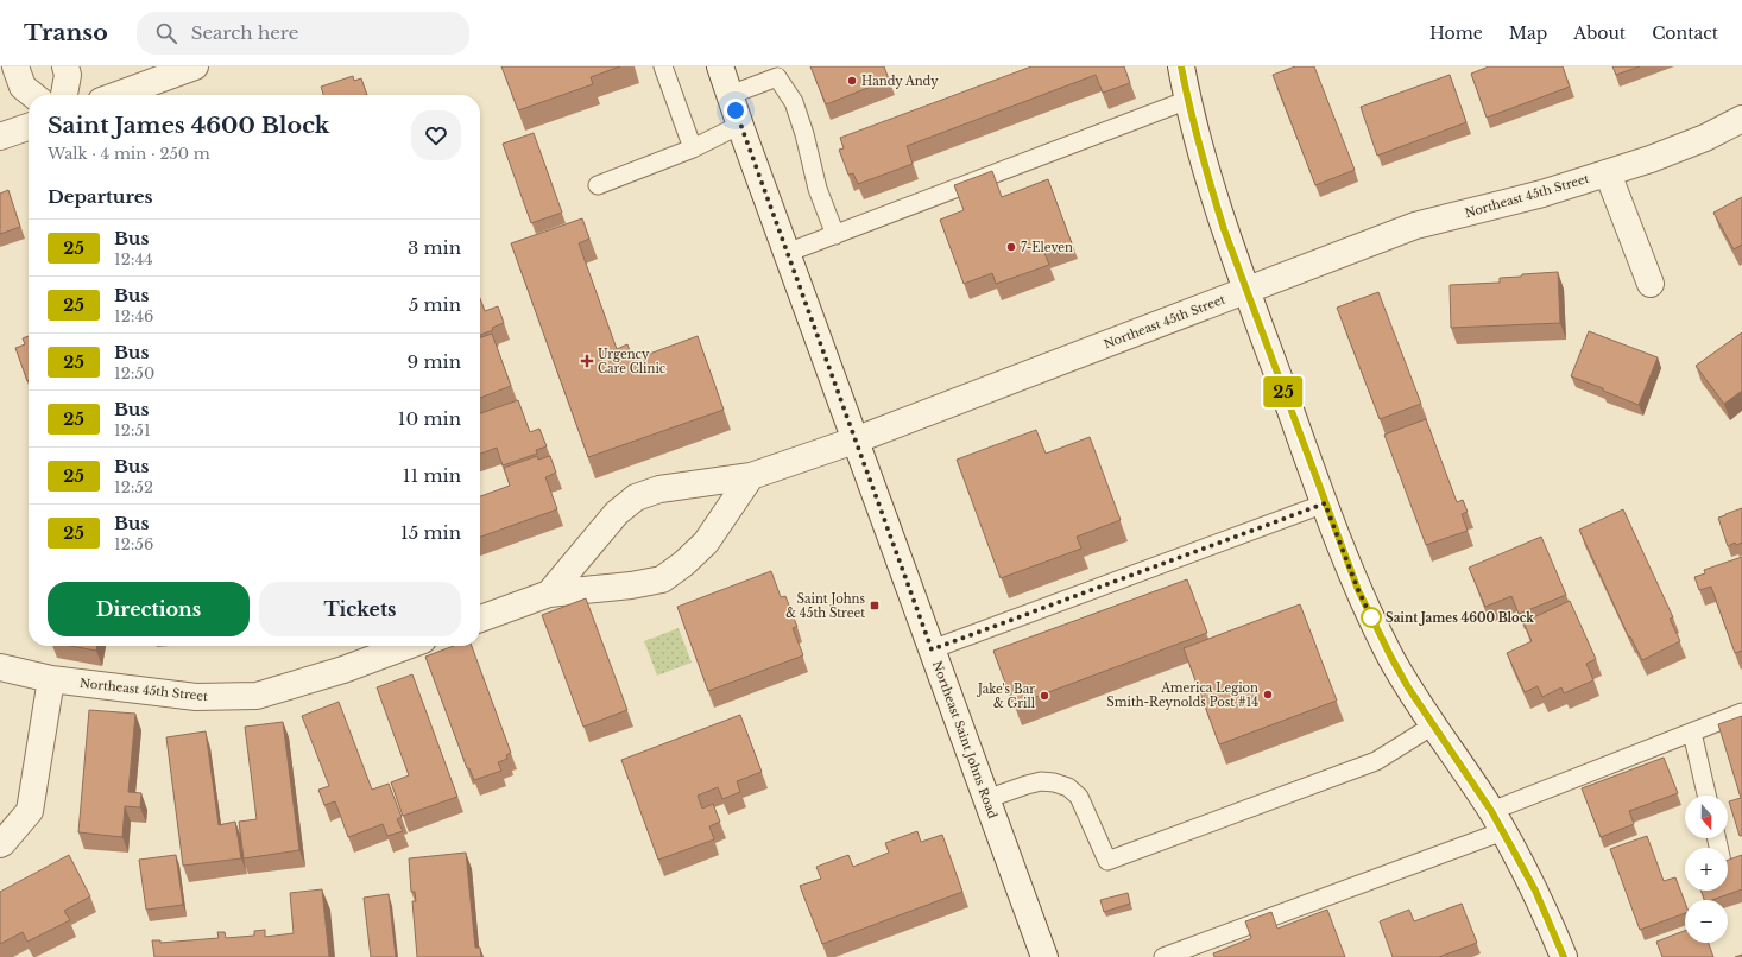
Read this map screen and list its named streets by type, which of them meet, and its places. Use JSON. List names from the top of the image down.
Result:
{
  "streets": {
    "street": ["Northeast 45th Street", "Northeast Saint Johns Road"]
  },
  "crossings": [
    ["Northeast 45th Street", "Northeast Saint Johns Road"]
  ],
  "places": {
    "other": [
      "Handy Andy",
      "7-Eleven",
      "Saint James 4600 Block",
      "America Legion Smith-Reynolds Post #14",
      "Jake's Bar & Grill"
    ],
    "health": ["Urgency Care Clinic"],
    "transit": ["Saint Johns & 45th Street"]
  },
  "lines": ["bus line 25"],
  "north": "bottom",
  "page": {
    "header": "Transo",
    "search": "Search here",
    "nav": [
      "Home",
      "Map",
      "About",
      "Contact"
    ],
    "on_map": "25",
    "heading": [
      ["Saint James 4600 Block", "Walk · 4 min · 250 m"],
      "Departures"
    ],
    "list": [
      {
        "mark": "25",
        "name": "Bus",
        "note": "12:44",
        "value": "3 min"
      },
      {
        "mark": "25",
        "name": "Bus",
        "note": "12:46",
        "value": "5 min"
      },
      {
        "mark": "25",
        "name": "Bus",
        "note": "12:50",
        "value": "9 min"
      },
      {
        "mark": "25",
        "name": "Bus",
        "note": "12:51",
        "value": "10 min"
      },
      {
        "mark": "25",
        "name": "Bus",
        "note": "12:52",
        "value": "11 min"
      },
      {
        "mark": "25",
        "name": "Bus",
        "note": "12:56",
        "value": "15 min"
      }
    ],
    "buttons": ["Directions", "Tickets"],
    "map_buttons": ["+", "−"]
  }
}
